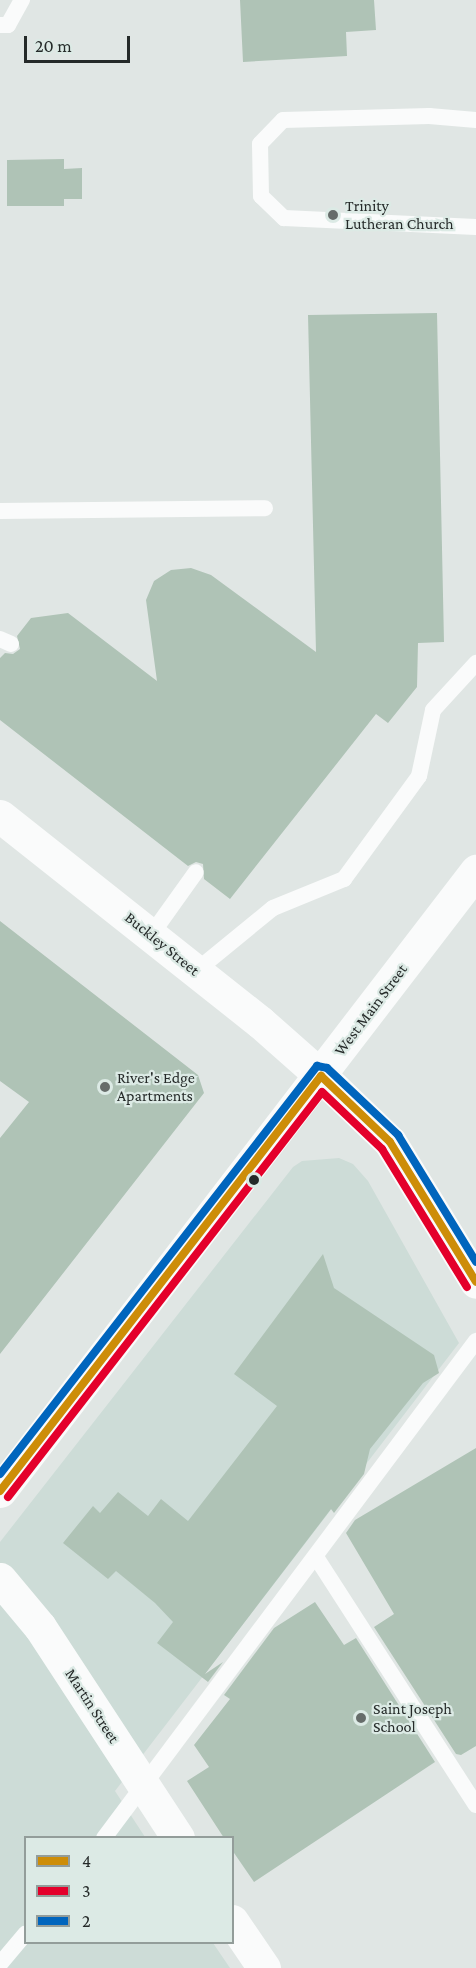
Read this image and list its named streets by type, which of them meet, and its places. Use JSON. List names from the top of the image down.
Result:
{
  "streets": {
    "main road": ["Buckley Street", "West Main Street", "Martin Street"]
  },
  "crossings": [
    ["Buckley Street", "West Main Street"]
  ],
  "places": ["Trinity Lutheran Church", "River's Edge Apartments", "Saint Joseph School"],
  "lines": ["transit line 2", "transit line 4", "transit line 3"],
  "legend": ["4", "3", "2"],
  "scale_bar": "20 m"
}
